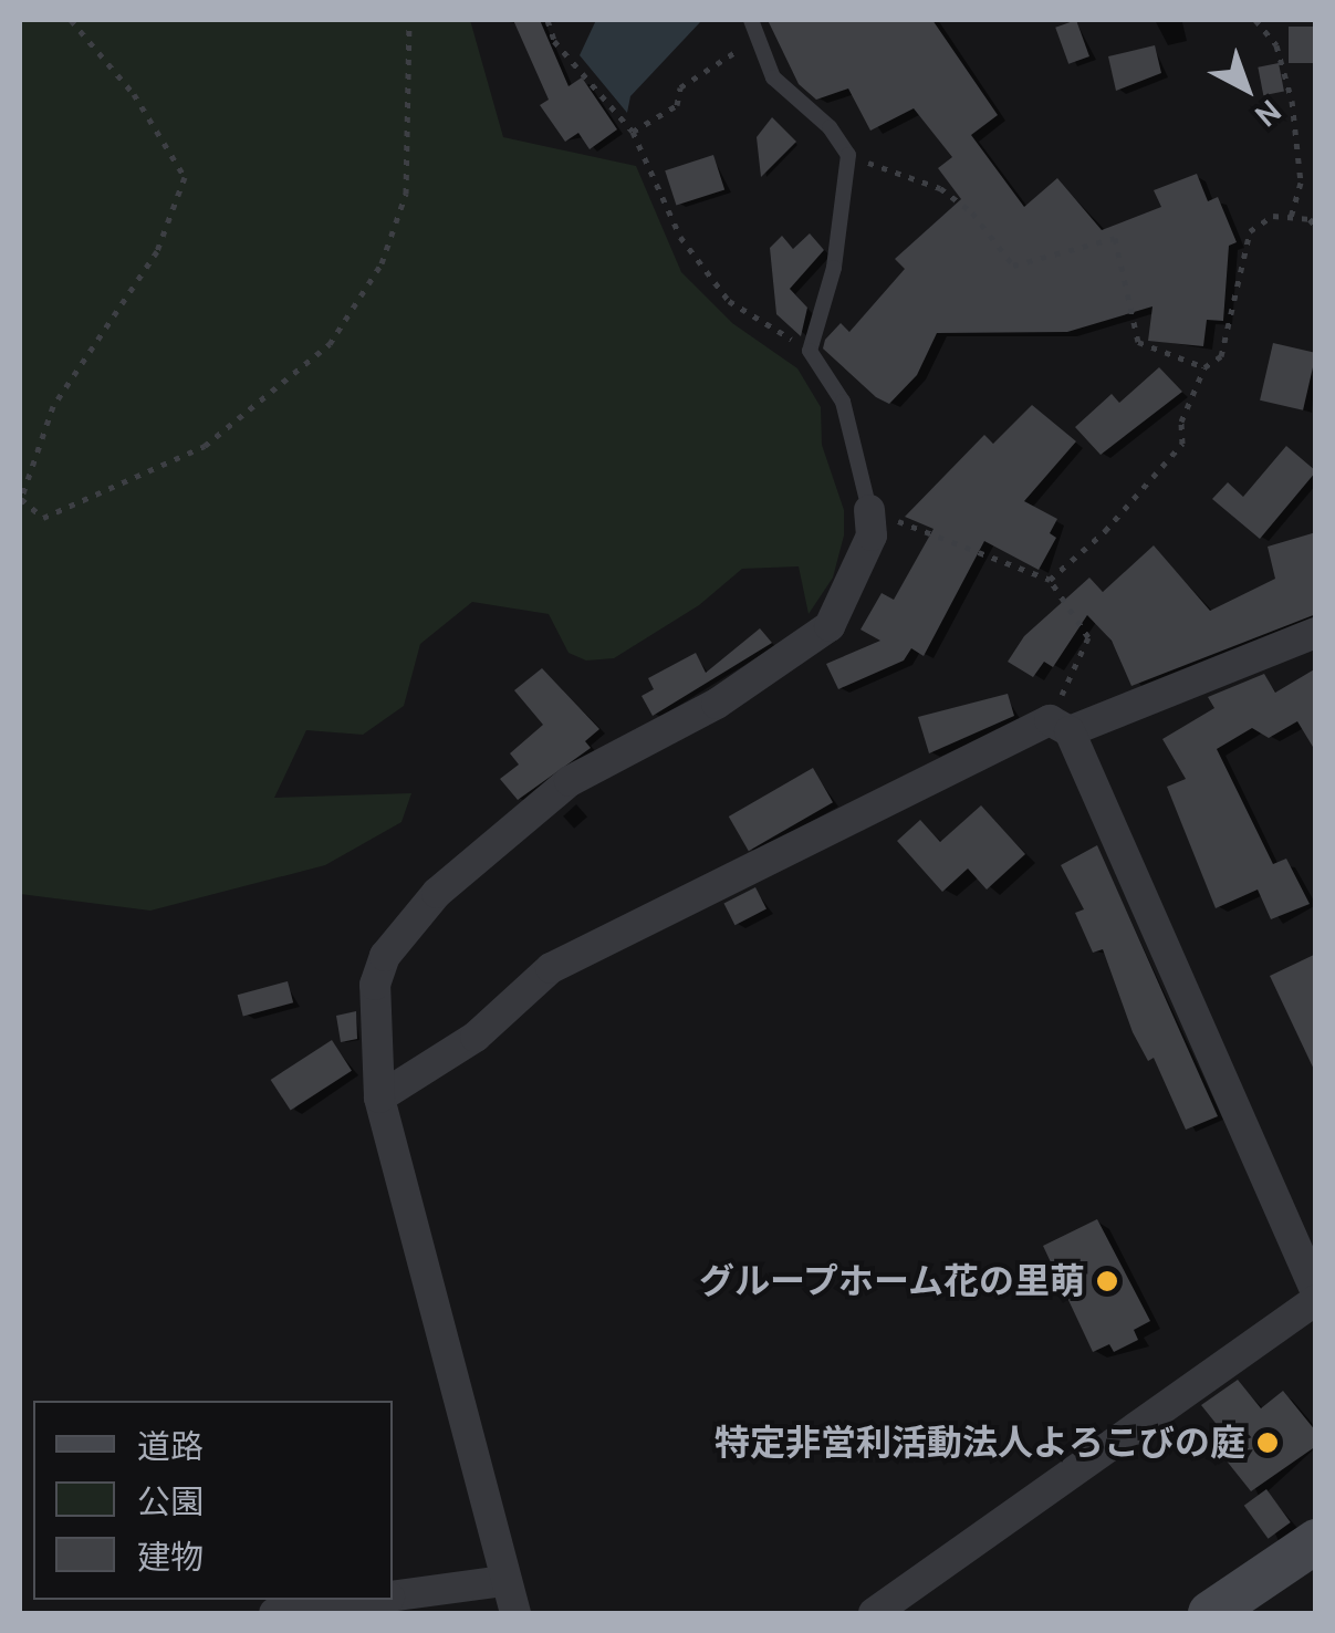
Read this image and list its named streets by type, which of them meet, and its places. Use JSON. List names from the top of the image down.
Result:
{
  "places": ["グループホーム花の里萌", "特定非営利活動法人よろこびの庭"],
  "legend": ["道路", "公園", "建物"],
  "north": "bottom right"
}
